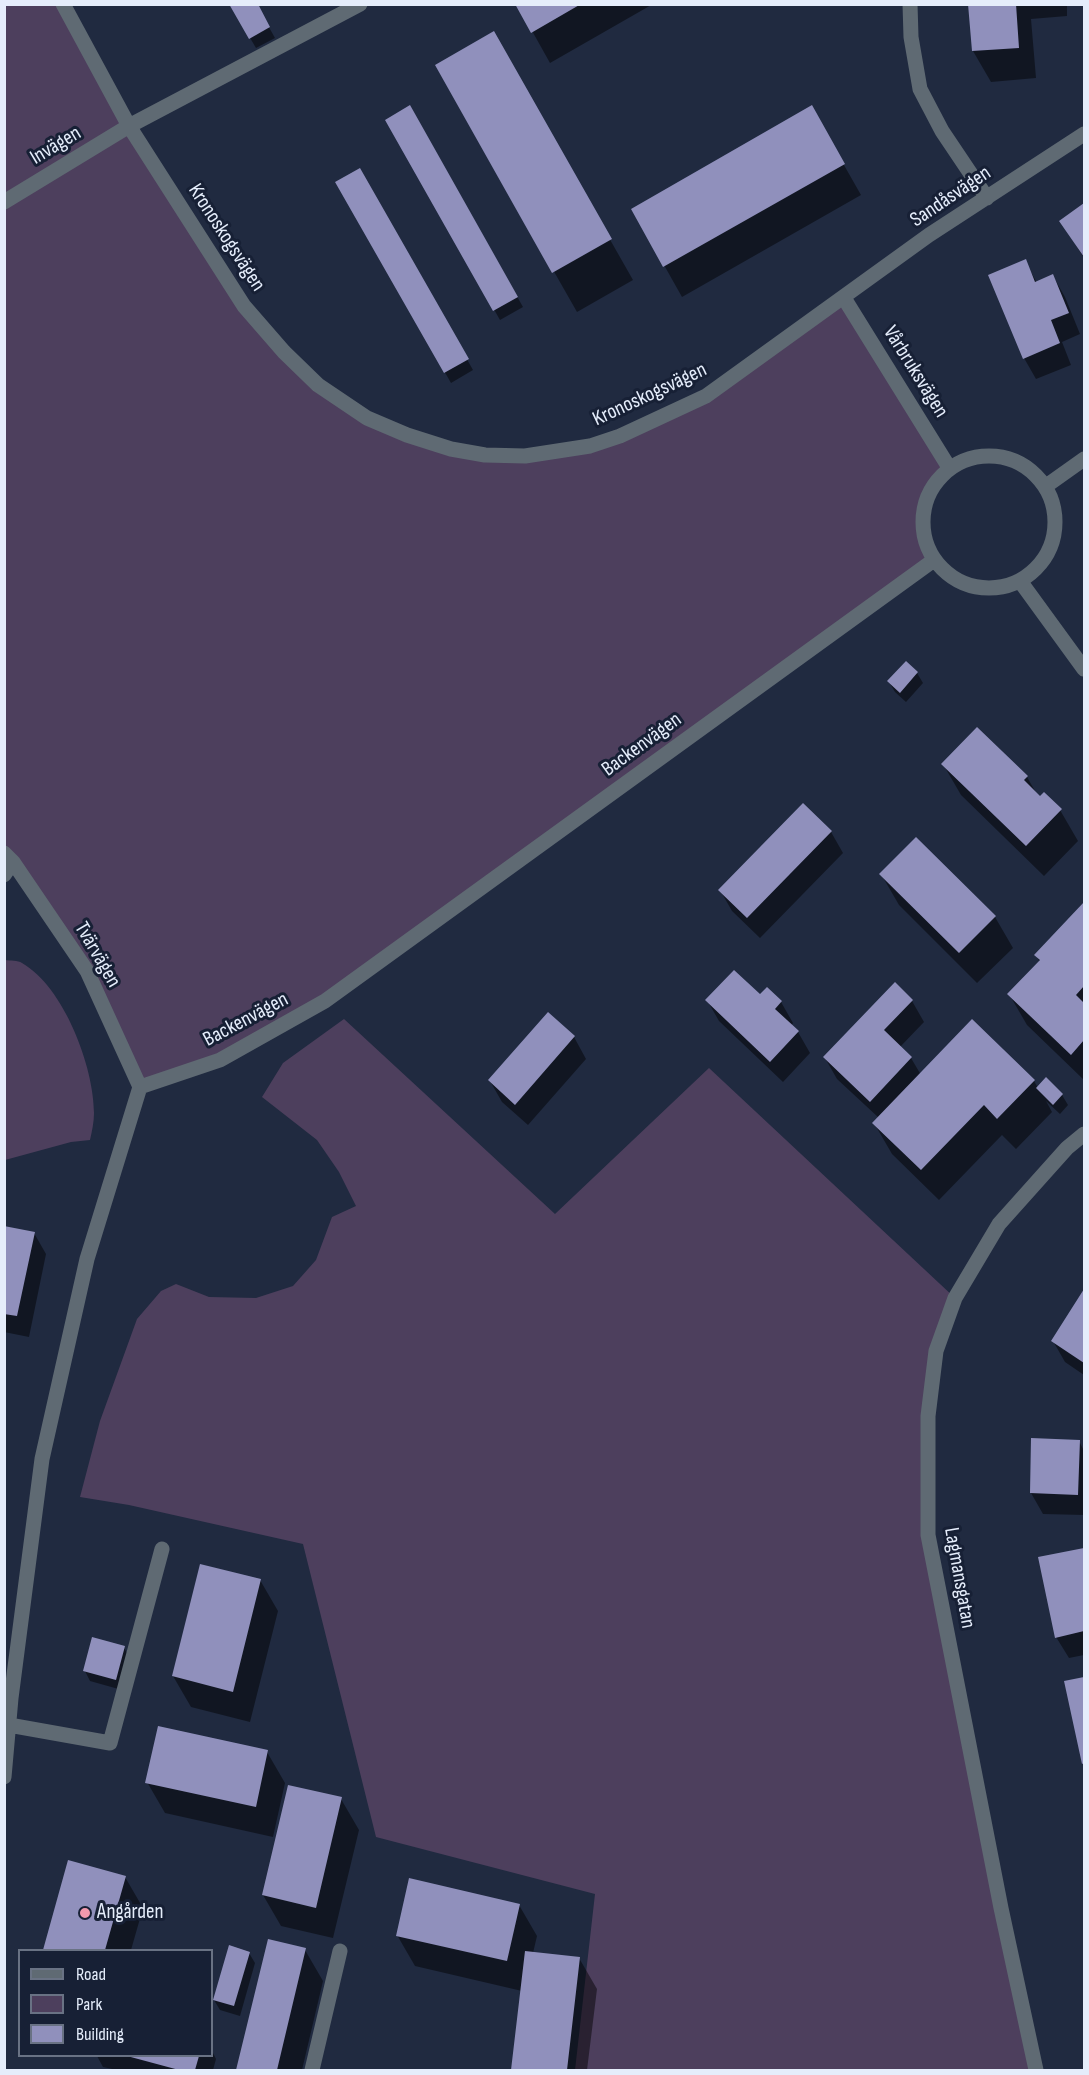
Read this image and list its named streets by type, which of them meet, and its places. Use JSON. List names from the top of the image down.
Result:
{
  "streets": {
    "street": [
      "Invägen",
      "Sandåsvägen",
      "Kronoskogsvägen",
      "Vårbruksvägen",
      "Backenvägen",
      "Tvärvägen",
      "Lagmansgatan"
    ]
  },
  "crossings": [
    ["Invägen", "Kronoskogsvägen"],
    ["Sandåsvägen", "Kronoskogsvägen"],
    ["Sandåsvägen", "Vårbruksvägen"],
    ["Kronoskogsvägen", "Vårbruksvägen"],
    ["Vårbruksvägen", "Backenvägen"],
    ["Backenvägen", "Tvärvägen"]
  ],
  "places": ["Angården"],
  "legend": ["Road", "Park", "Building"]
}
